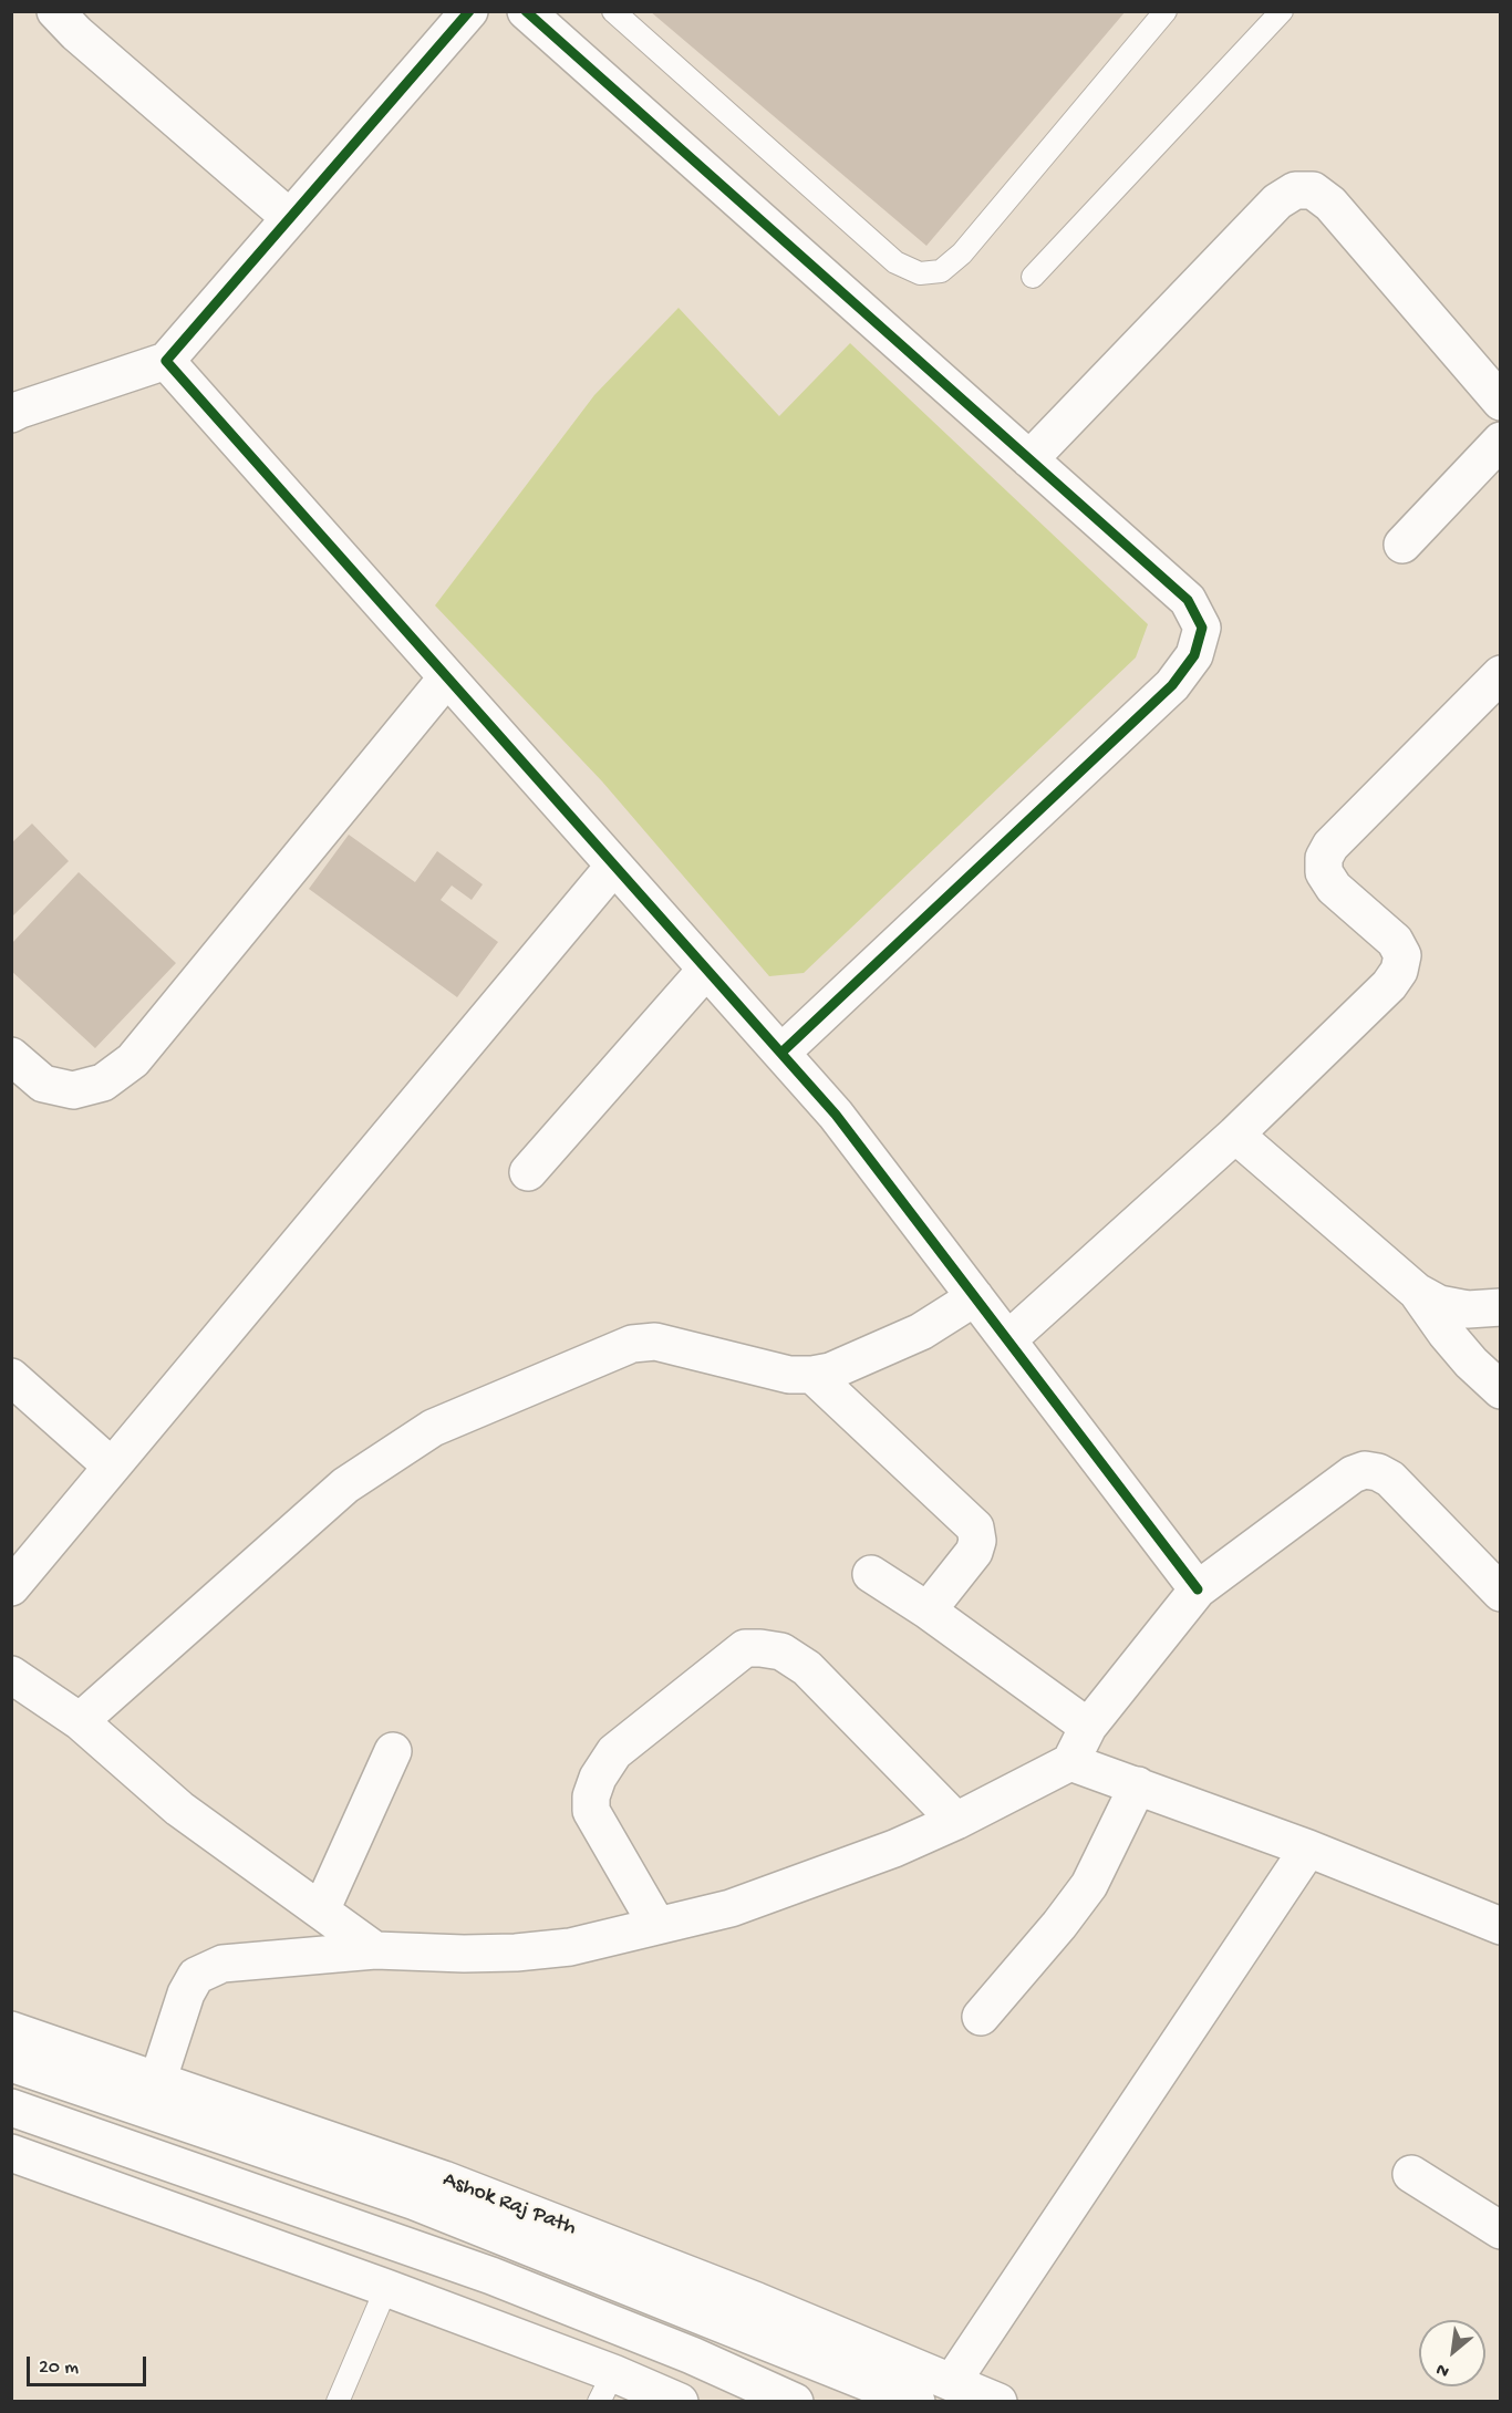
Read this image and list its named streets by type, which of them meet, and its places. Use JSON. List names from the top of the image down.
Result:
{
  "streets": {
    "street": ["Ashok Raj Path"]
  },
  "scale_bar": "20 m",
  "north": "bottom left"
}
